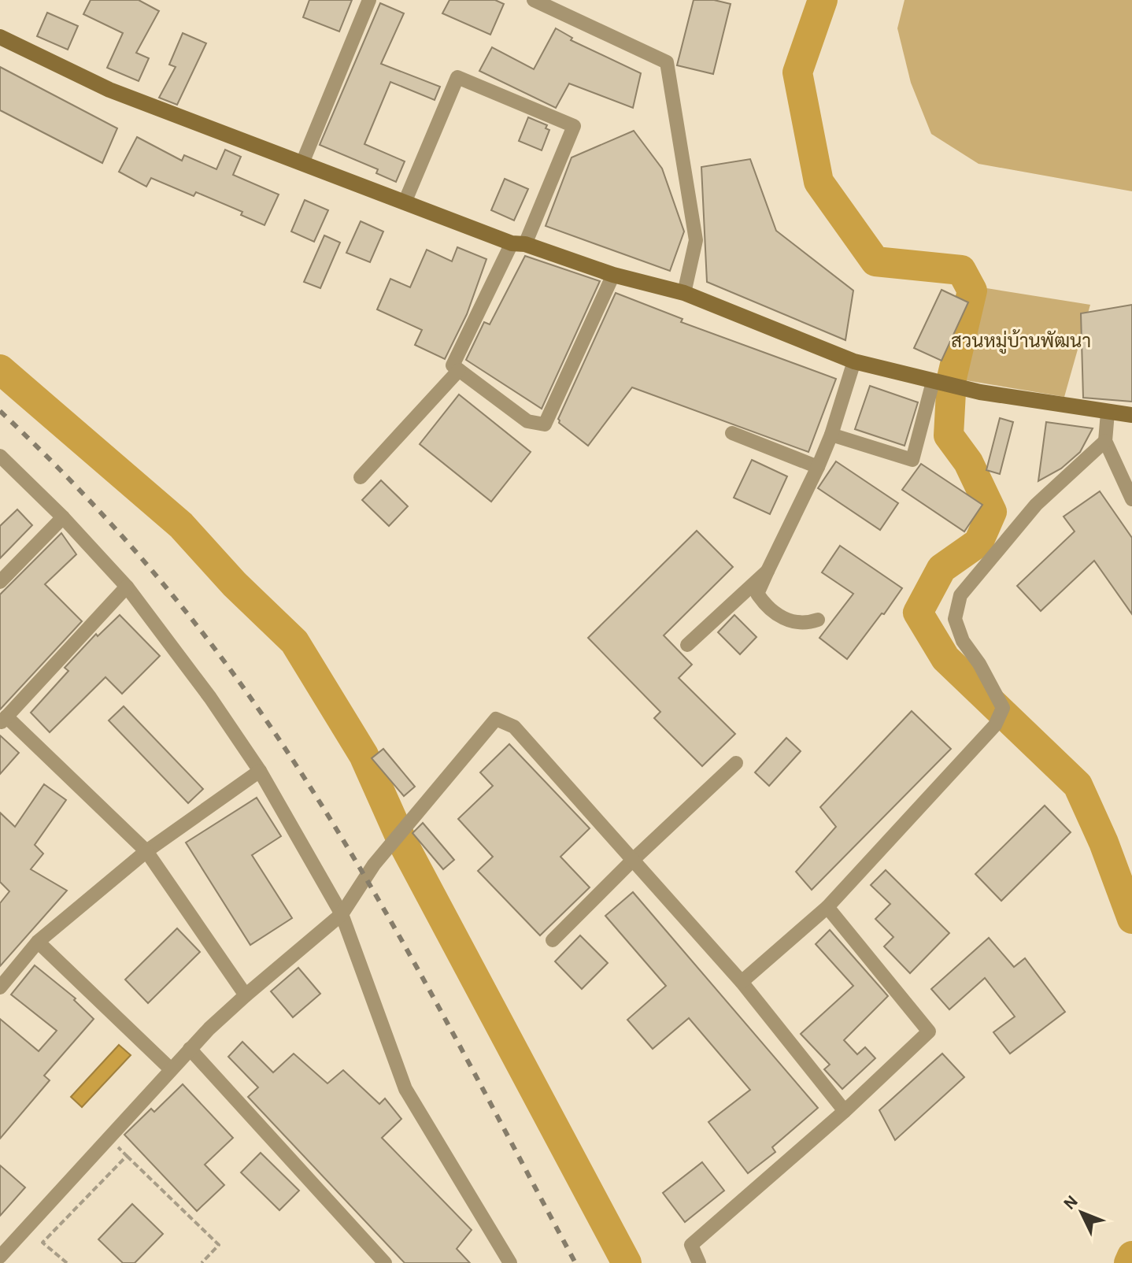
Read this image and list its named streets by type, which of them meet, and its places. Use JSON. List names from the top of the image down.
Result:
{
  "parks": ["สวนหมู่บ้านพัฒนา"],
  "north": "top left"
}
